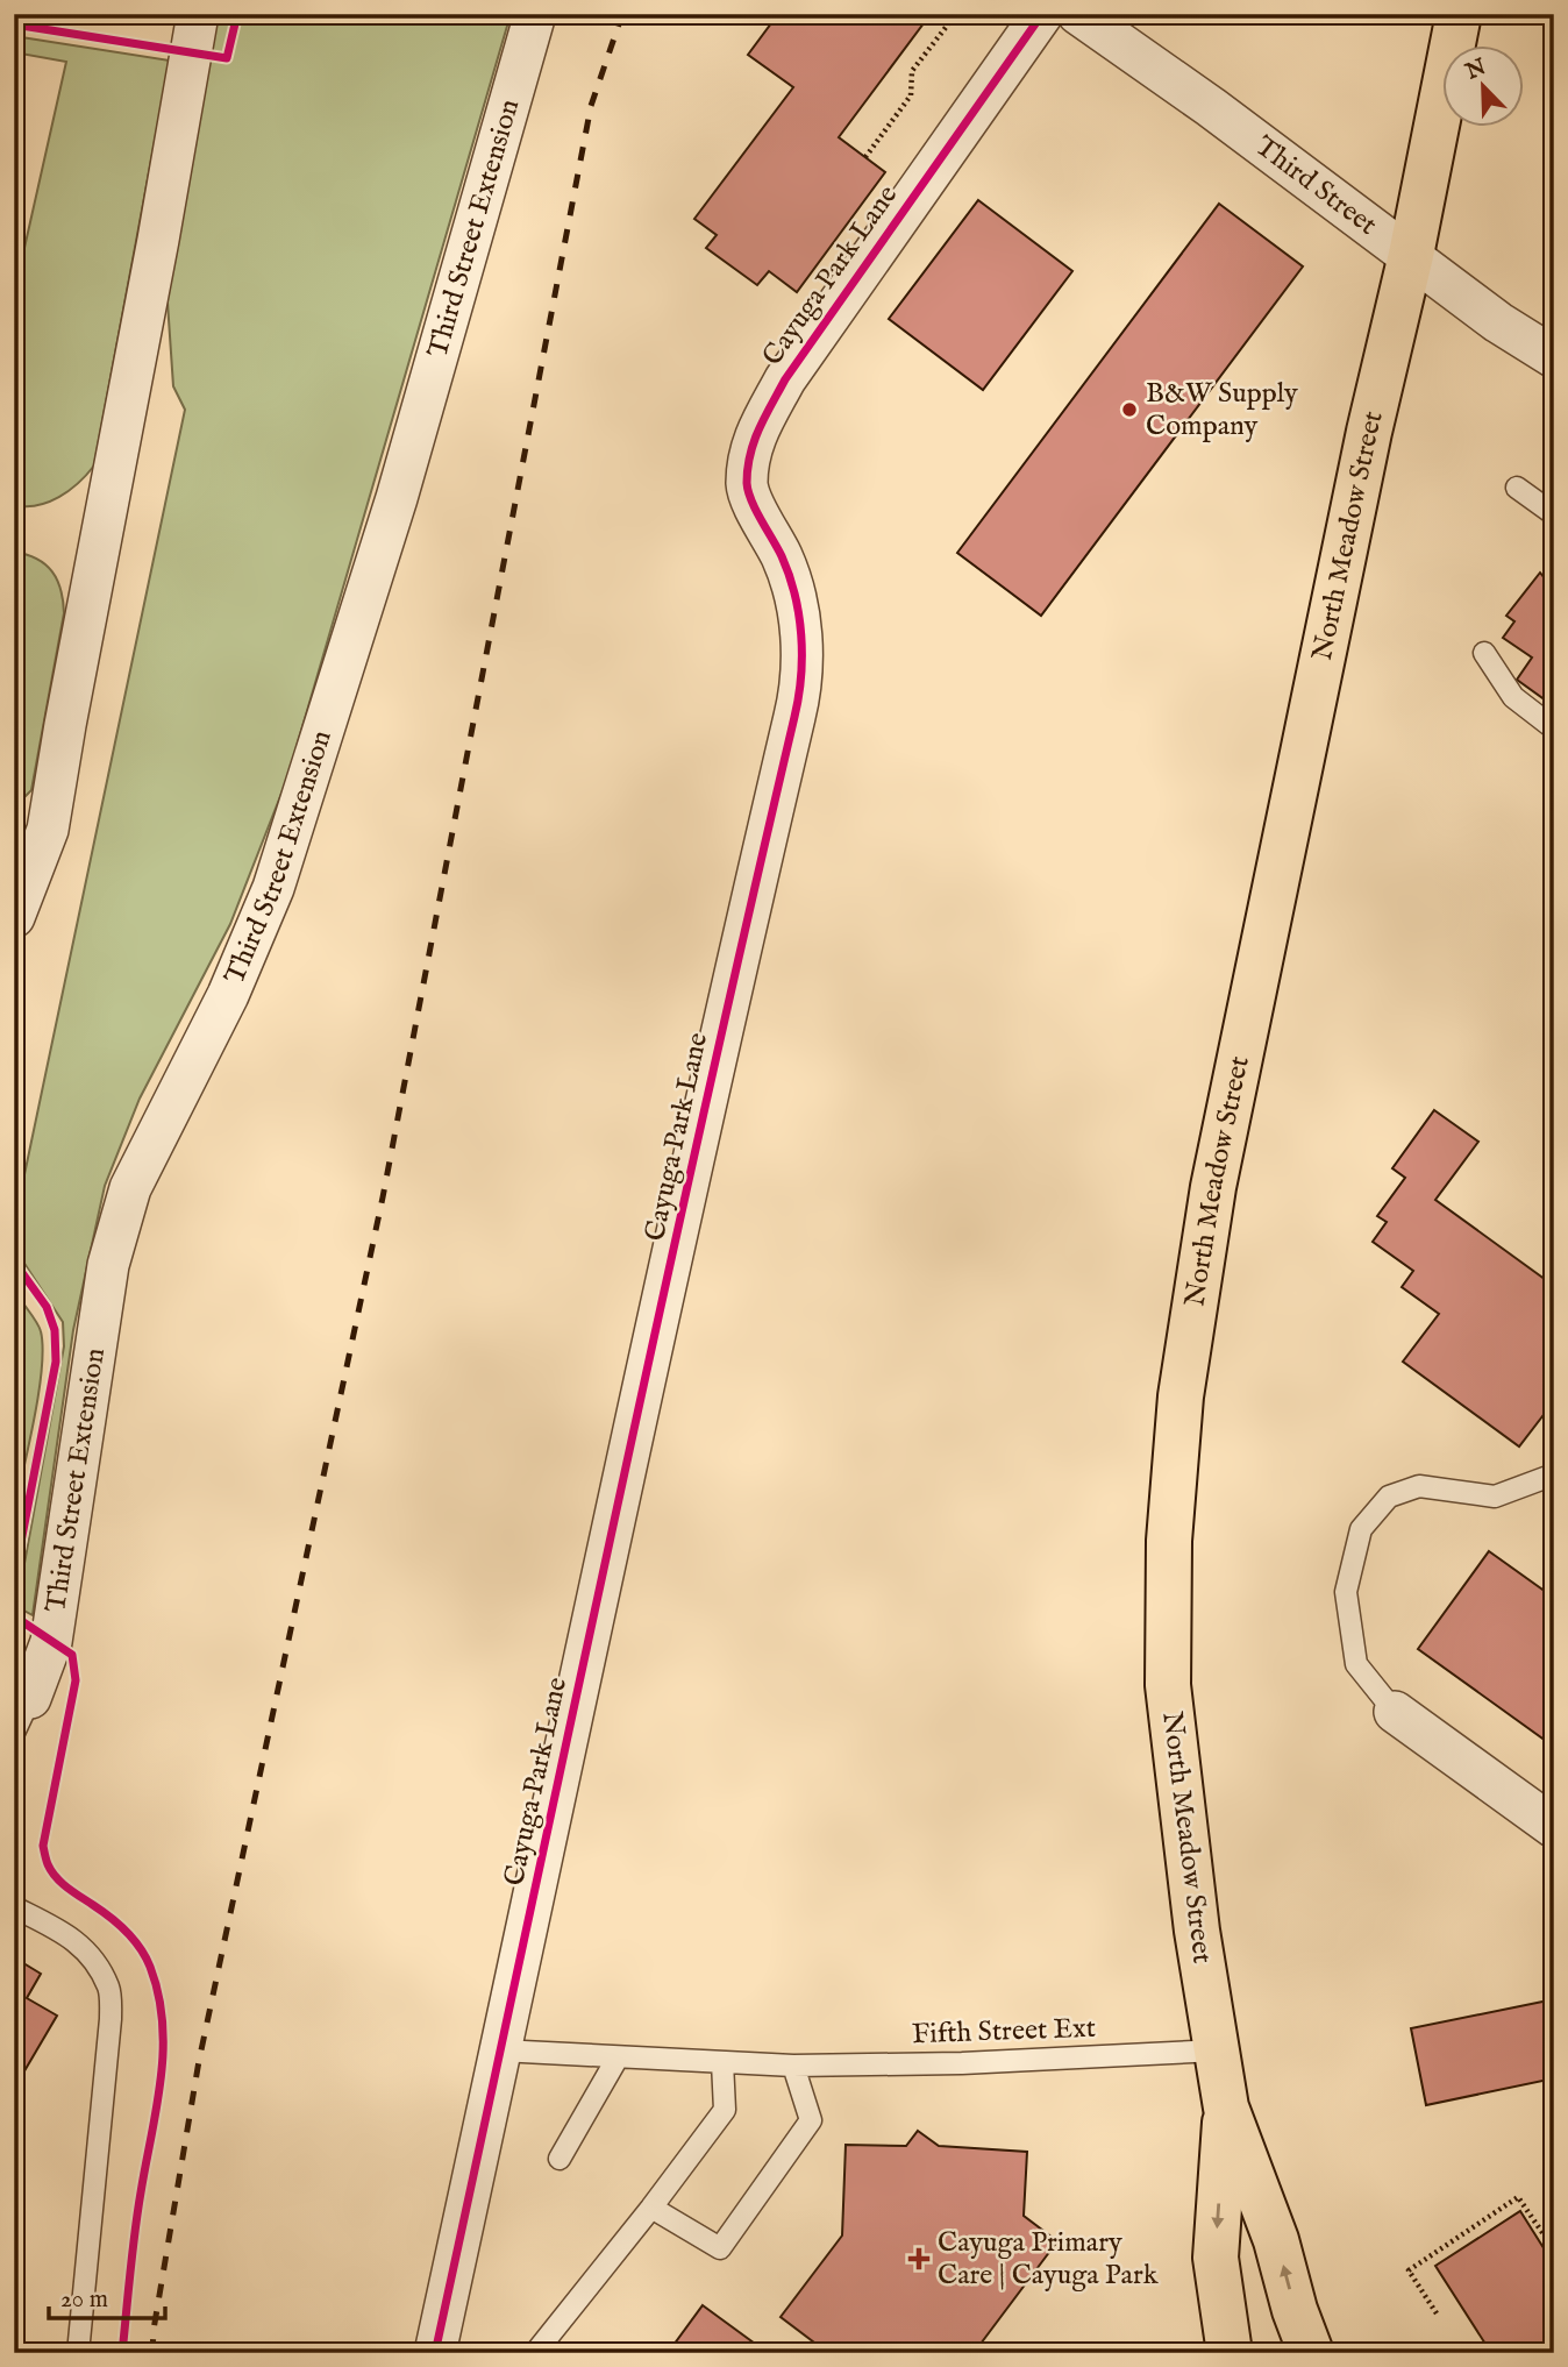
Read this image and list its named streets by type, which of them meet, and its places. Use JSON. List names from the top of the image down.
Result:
{
  "streets": {
    "highway": ["North Meadow Street"],
    "street": ["Third Street", "Third Street Extension", "Cayuga Park Lane"],
    "lane": ["Fifth Street Ext"]
  },
  "crossings": [
    ["Third Street", "North Meadow Street"],
    ["Cayuga Park Lane", "Fifth Street Ext"],
    ["North Meadow Street", "Fifth Street Ext"]
  ],
  "places": {
    "other": ["B&W Supply Company"],
    "health": ["Cayuga Primary Care | Cayuga Park"]
  },
  "scale_bar": "20 m",
  "north": "top left"
}
